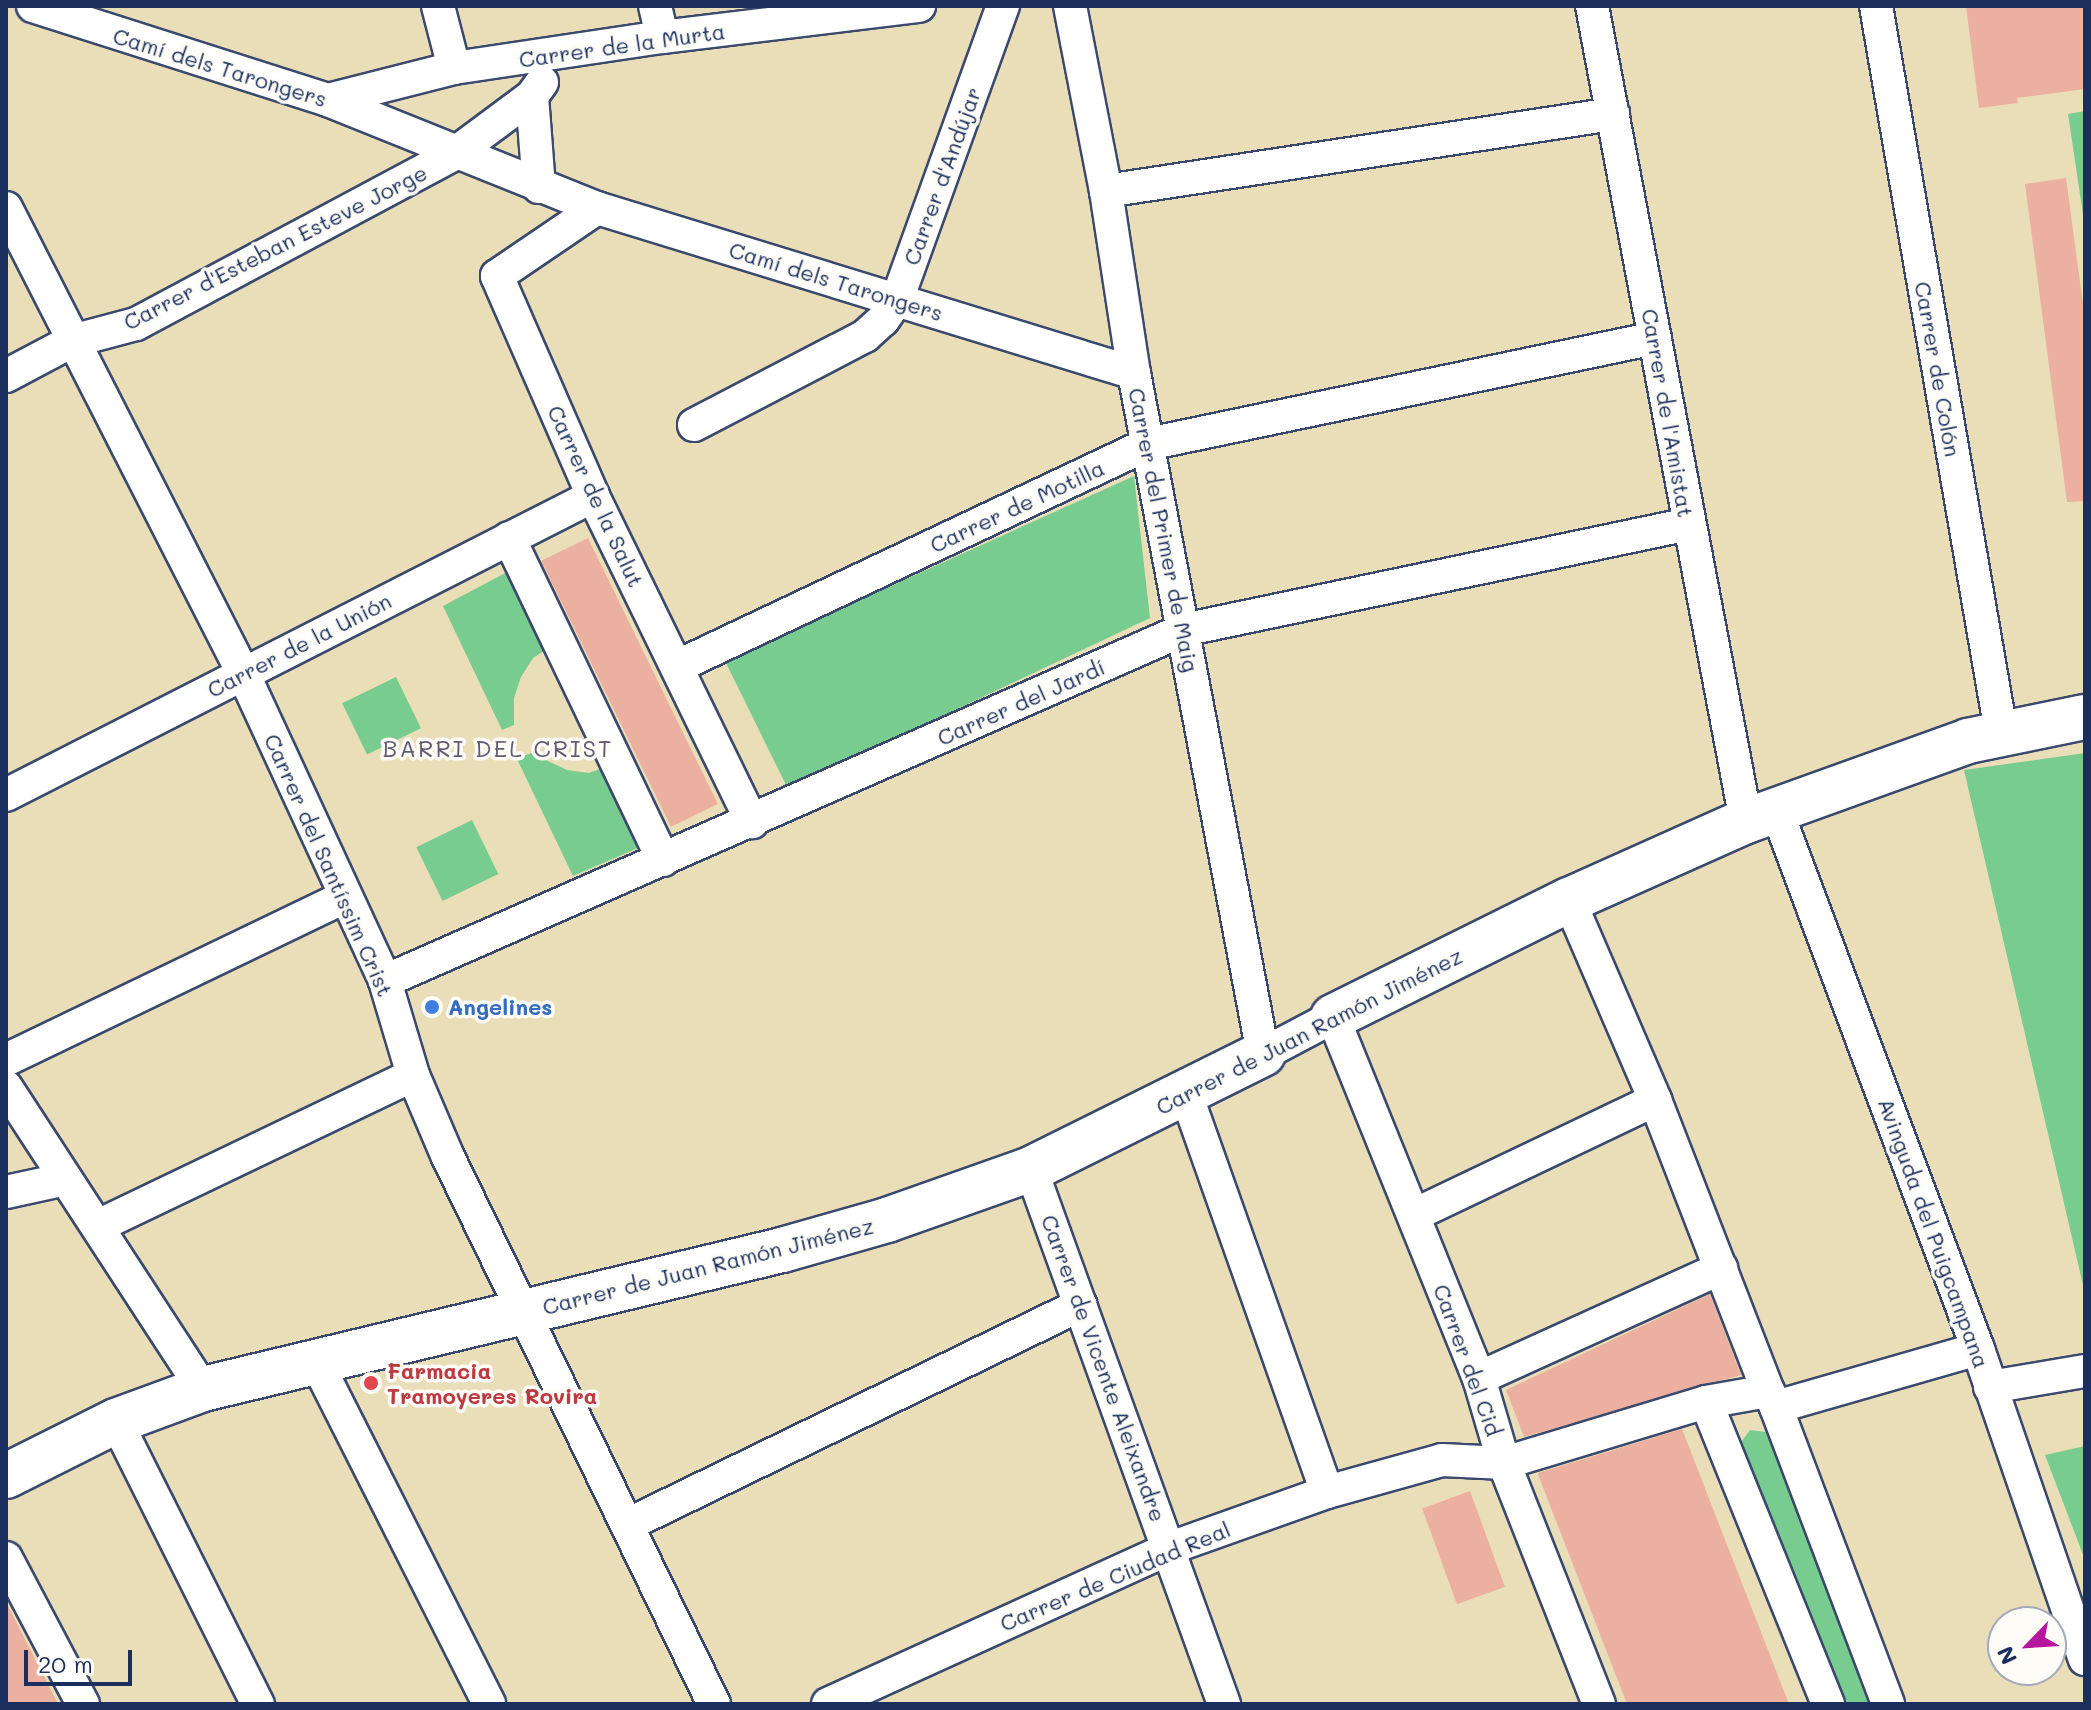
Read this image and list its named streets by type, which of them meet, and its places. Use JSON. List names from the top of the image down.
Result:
{
  "streets": {
    "street": [
      "Carrer de la Murta",
      "Camí dels Tarongers",
      "Carrer d'Andújar",
      "Carrer d'Esteban Esteve Jorge",
      "Carrer de Colón",
      "Carrer de l'Amistat",
      "Carrer de la Salut",
      "Carrer de Motilla",
      "Carrer del Primer de Maig",
      "Carrer de la Unión",
      "Carrer del Jardí",
      "Carrer del Santíssim Crist",
      "Carrer de Juan Ramón Jiménez",
      "Avinguda del Puigcampana",
      "Carrer del Cid",
      "Carrer de Vicente Aleixandre",
      "Carrer de Ciudad Real"
    ]
  },
  "crossings": [
    ["Carrer de la Murta", "Camí dels Tarongers"],
    ["Camí dels Tarongers", "Carrer d'Andújar"],
    ["Camí dels Tarongers", "Carrer d'Esteban Esteve Jorge"],
    ["Camí dels Tarongers", "Carrer de la Salut"],
    ["Camí dels Tarongers", "Carrer del Primer de Maig"],
    ["Carrer d'Esteban Esteve Jorge", "Carrer del Santíssim Crist"],
    ["Carrer de Colón", "Carrer de Juan Ramón Jiménez"],
    ["Carrer de l'Amistat", "Carrer de Motilla"],
    ["Carrer de l'Amistat", "Carrer del Jardí"],
    ["Carrer de l'Amistat", "Carrer de Juan Ramón Jiménez"],
    ["Carrer de l'Amistat", "Avinguda del Puigcampana"],
    ["Carrer de la Salut", "Carrer de Motilla"],
    ["Carrer de la Salut", "Carrer de la Unión"],
    ["Carrer de la Salut", "Carrer del Jardí"],
    ["Carrer de Motilla", "Carrer del Primer de Maig"],
    ["Carrer del Primer de Maig", "Carrer del Jardí"],
    ["Carrer del Primer de Maig", "Carrer de Juan Ramón Jiménez"],
    ["Carrer de la Unión", "Carrer del Santíssim Crist"],
    ["Carrer del Jardí", "Carrer del Santíssim Crist"],
    ["Carrer del Santíssim Crist", "Carrer de Juan Ramón Jiménez"],
    ["Carrer de Juan Ramón Jiménez", "Avinguda del Puigcampana"],
    ["Carrer de Juan Ramón Jiménez", "Carrer del Cid"],
    ["Carrer de Juan Ramón Jiménez", "Carrer de Vicente Aleixandre"],
    ["Avinguda del Puigcampana", "Carrer de Ciudad Real"],
    ["Carrer del Cid", "Carrer de Ciudad Real"],
    ["Carrer de Vicente Aleixandre", "Carrer de Ciudad Real"]
  ],
  "districts": ["BARRI DEL CRIST"],
  "places": ["Angelines", "Farmacia Tramoyeres Rovira"],
  "scale_bar": "20 m",
  "north": "bottom left"
}
